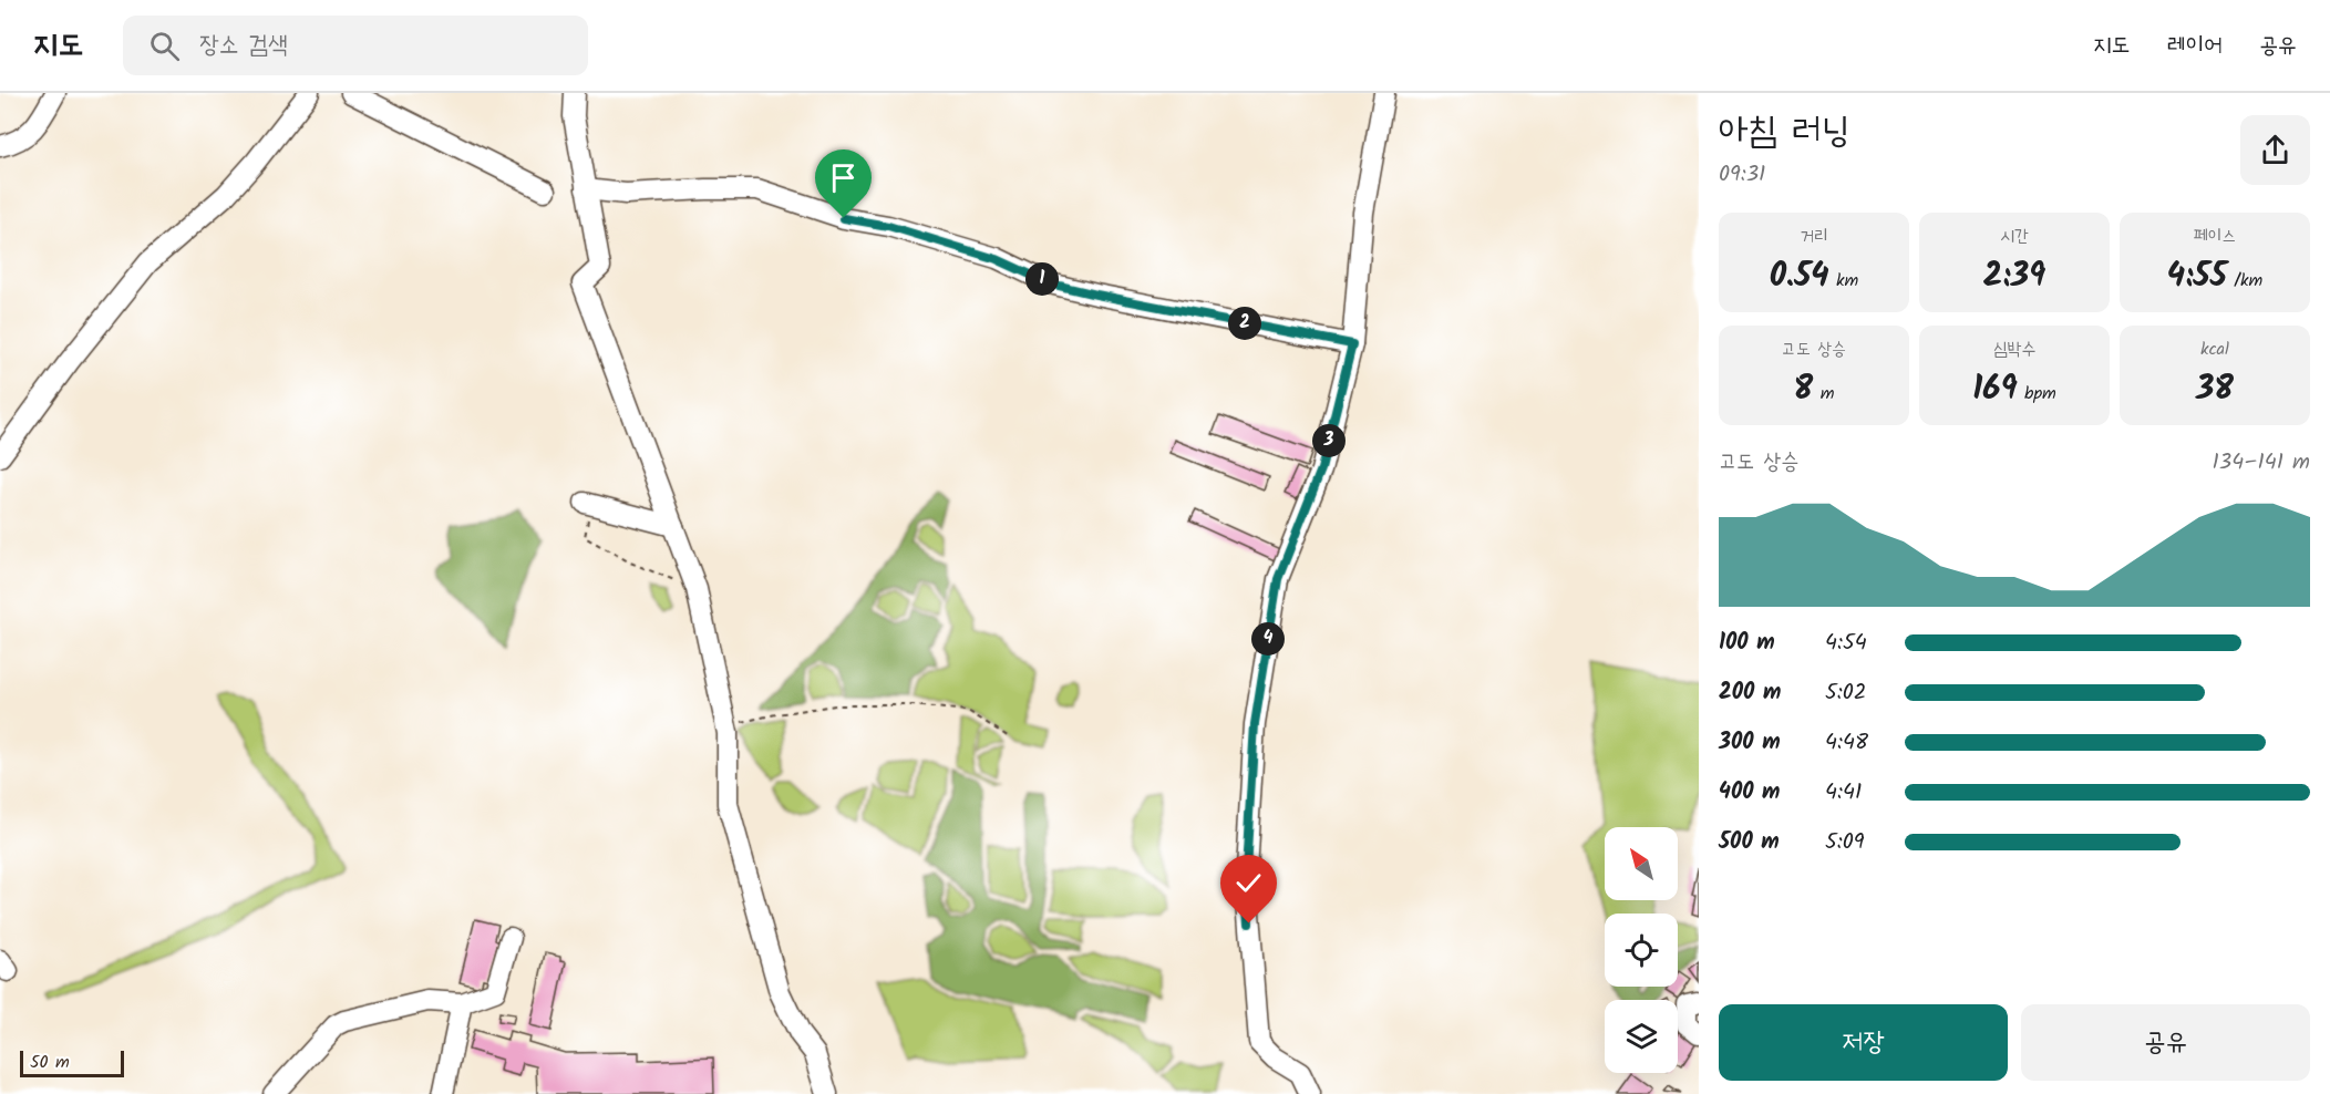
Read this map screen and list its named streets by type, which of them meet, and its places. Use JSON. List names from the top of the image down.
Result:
{
  "scale_bar": "50 m",
  "north": "top left",
  "page": {
    "header": "지도",
    "search": "장소 검색",
    "nav": ["지도", "레이어", "공유"],
    "heading": ["아침 러닝", "09:31"],
    "stats": [
      ["거리", "0.54 km"],
      ["시간", "2:39"],
      ["페이스", "4:55 /km"],
      ["고도 상승", "8 m"],
      ["심박수", "169 bpm"],
      ["kcal", "38"]
    ],
    "pins": [
      "1",
      "2",
      "3",
      "4"
    ],
    "chart": ["고도 상승", "134–141 m"],
    "list": [
      {
        "name": "100 m",
        "note": "4:54"
      },
      {
        "name": "200 m",
        "note": "5:02"
      },
      {
        "name": "300 m",
        "note": "4:48"
      },
      {
        "name": "400 m",
        "note": "4:41"
      },
      {
        "name": "500 m",
        "note": "5:09"
      }
    ],
    "buttons": ["저장", "공유"],
    "scale": "50 m"
  }
}
